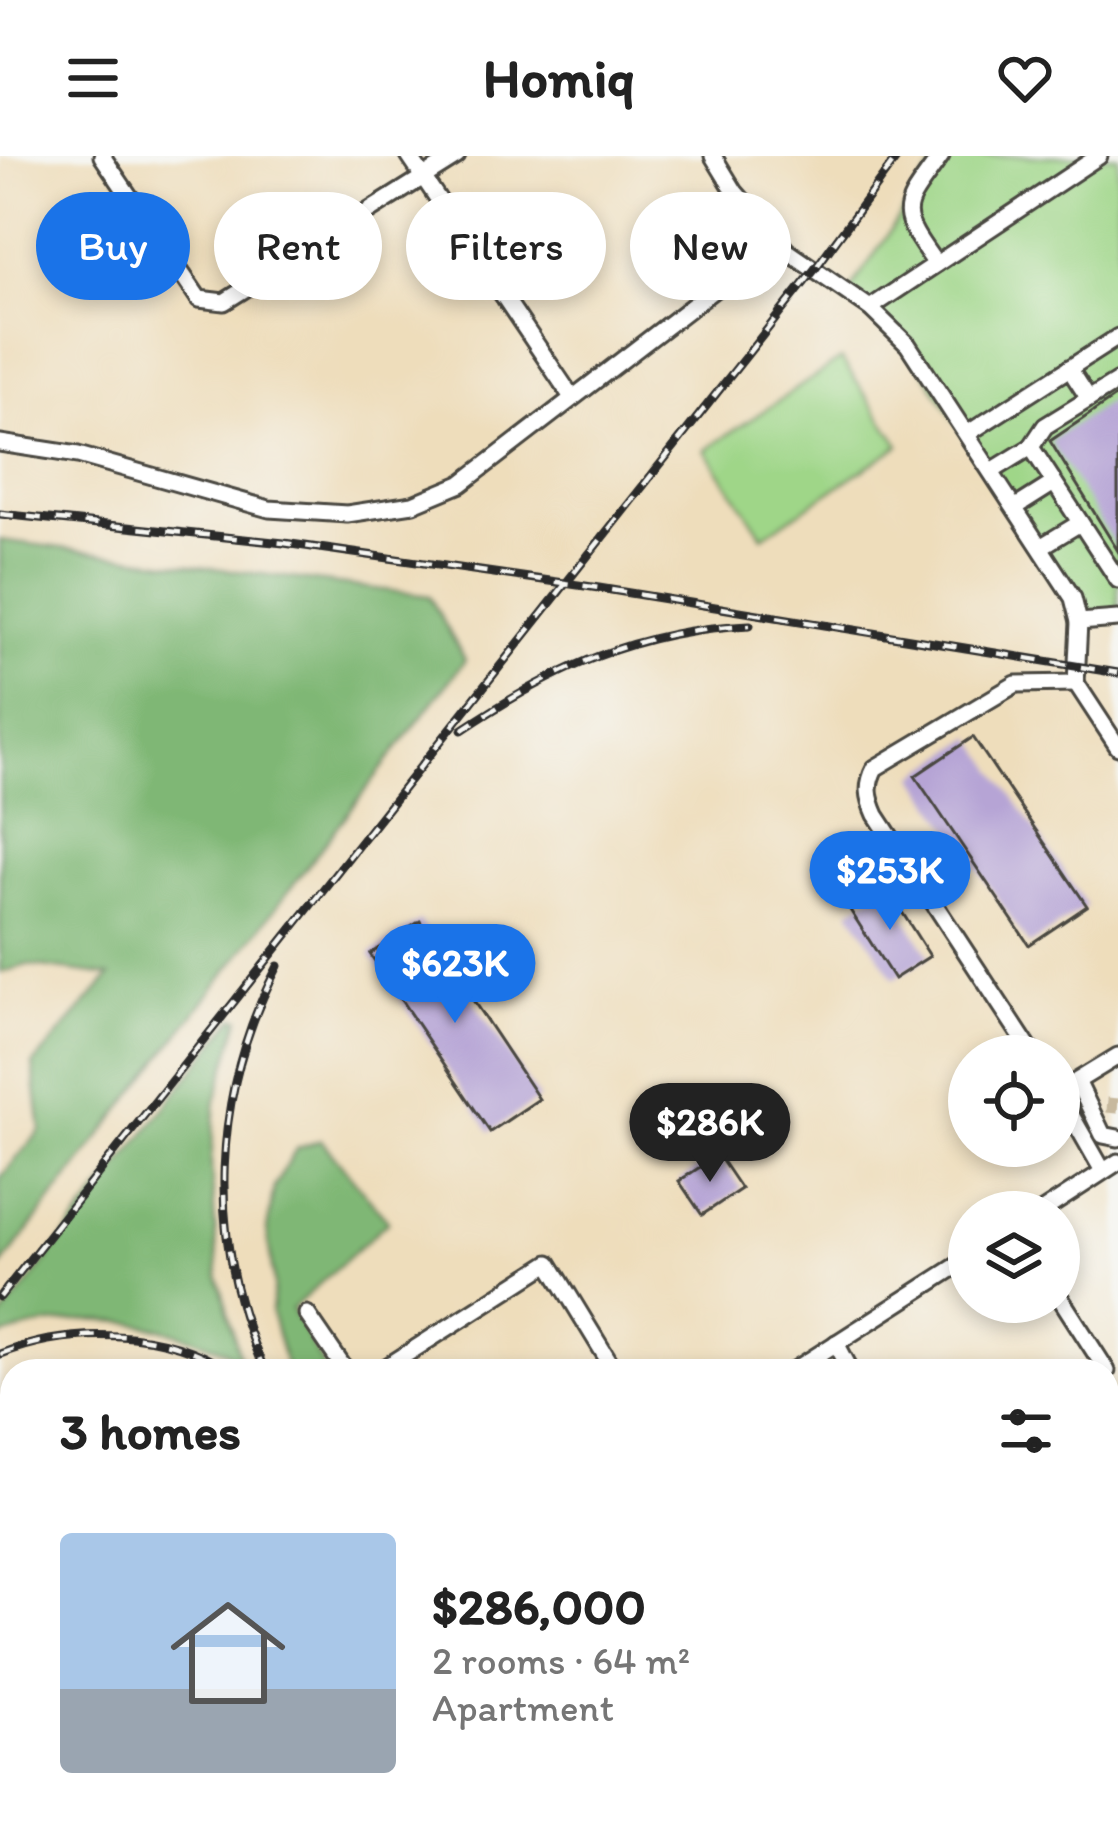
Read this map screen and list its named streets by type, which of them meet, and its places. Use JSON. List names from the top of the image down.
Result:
{
  "page": {
    "header": "Homiq",
    "chip": [
      "Buy",
      "Rent",
      "Filters",
      "New"
    ],
    "price": ["$253K", "$623K", "$286K"],
    "heading": "3 homes",
    "list": [
      {
        "name": "$286,000",
        "note": "2 rooms · 64 m² · Apartment"
      }
    ]
  }
}
